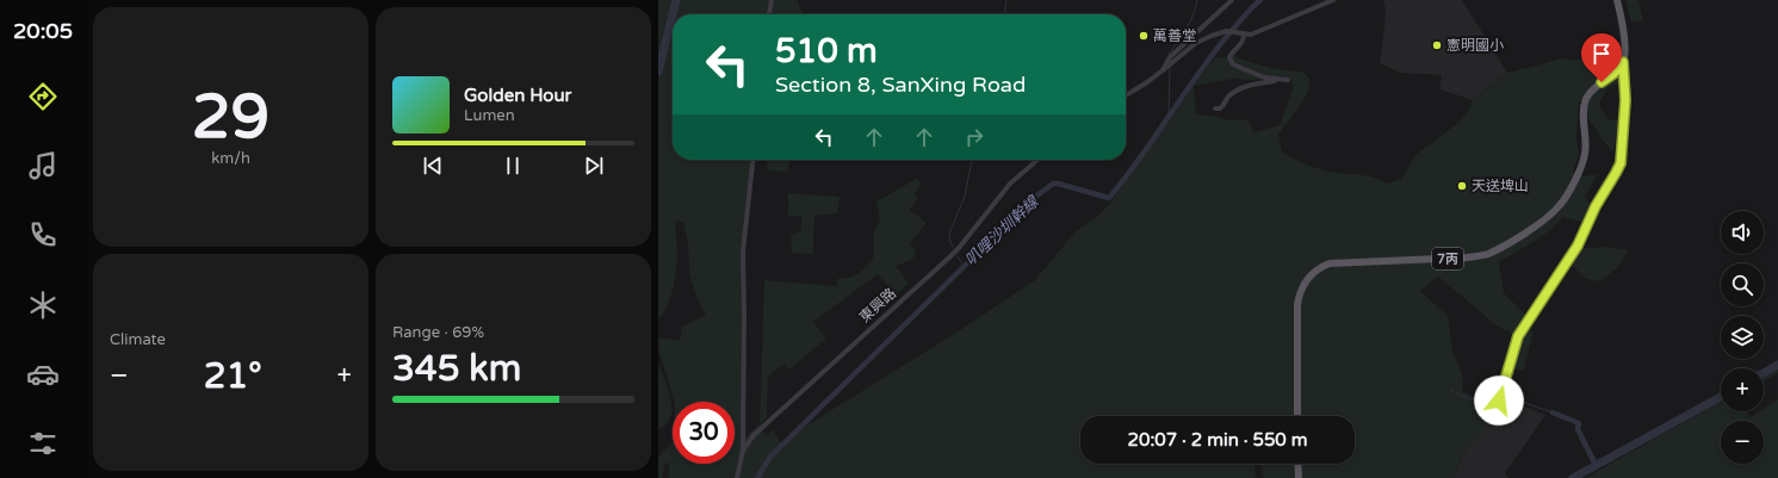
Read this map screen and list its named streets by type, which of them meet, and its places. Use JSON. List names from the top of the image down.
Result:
{
  "streets": {
    "main road": ["7丙"],
    "street": ["東興路"]
  },
  "water": ["叭哩沙圳幹線"],
  "places": ["萬善堂", "憲明國小", "天送埤山"],
  "page": {
    "tabs": "20:05",
    "tile": [
      ["29", "km/h"],
      "Climate",
      ["Range · 69%", "345 km"]
    ],
    "turn": ["510 m", "Section 8, SanXing Road"],
    "song": ["Golden Hour", "Lumen"],
    "map_buttons": ["+", "−"],
    "heat": ["−", "21°", "+"],
    "limit": "30",
    "trip": "20:07 · 2 min · 550 m"
  }
}
